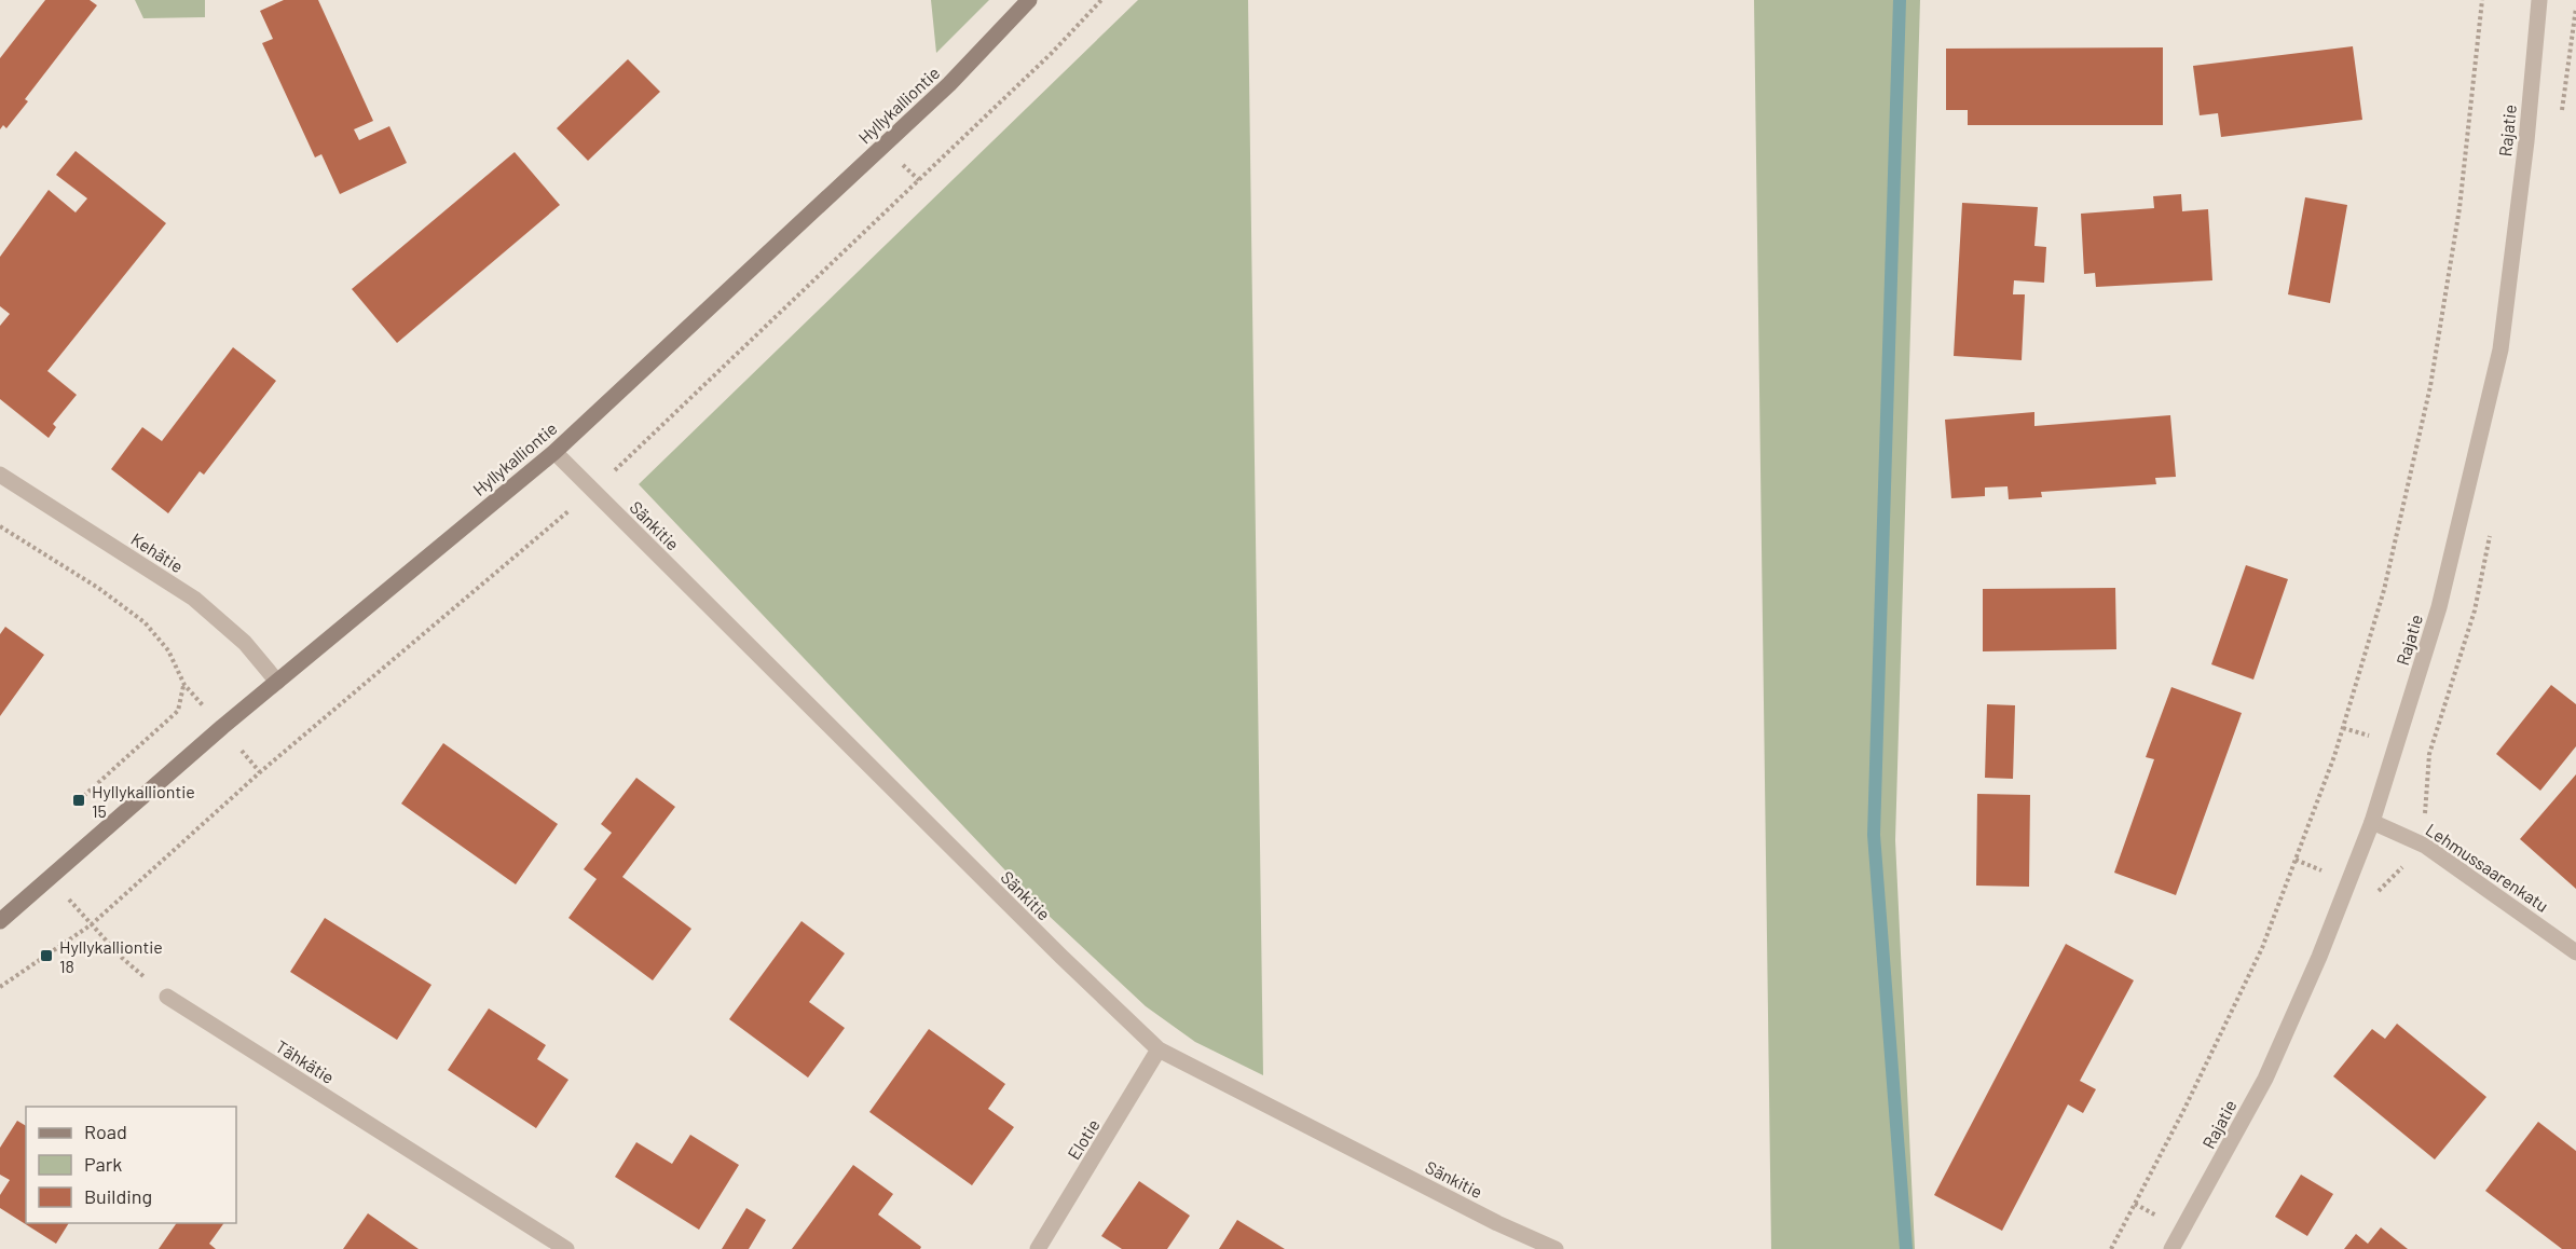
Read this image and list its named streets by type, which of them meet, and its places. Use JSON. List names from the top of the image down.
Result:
{
  "streets": {
    "main road": ["Hyllykalliontie"],
    "street": [
      "Rajatie",
      "Sänkitie",
      "Kehätie",
      "Lehmussaarenkatu",
      "Tähkätie",
      "Elotie"
    ]
  },
  "crossings": [
    ["Hyllykalliontie", "Sänkitie"],
    ["Hyllykalliontie", "Kehätie"],
    ["Rajatie", "Lehmussaarenkatu"],
    ["Sänkitie", "Elotie"]
  ],
  "places": {
    "transit": ["Hyllykalliontie 15", "Hyllykalliontie 18"]
  },
  "legend": ["Road", "Park", "Building"]
}
